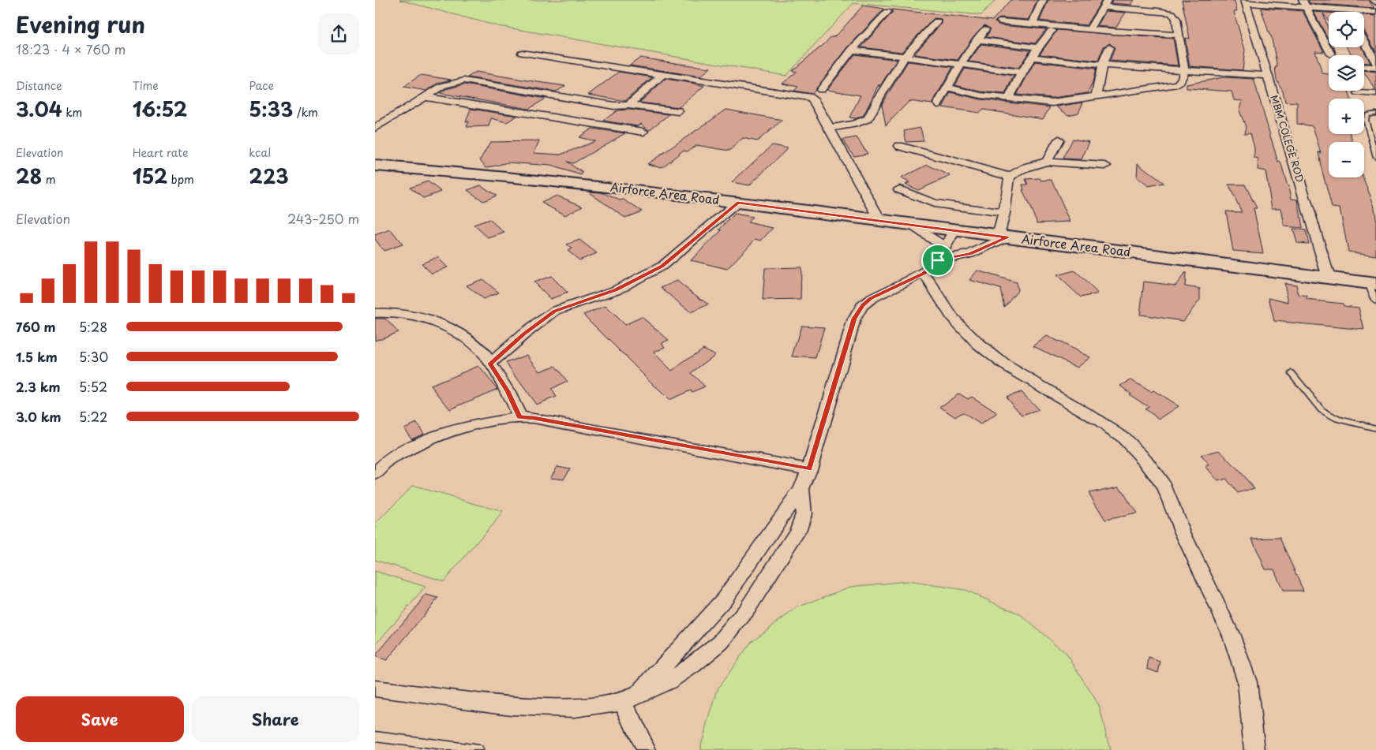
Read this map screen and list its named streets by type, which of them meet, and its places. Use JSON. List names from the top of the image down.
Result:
{
  "streets": {
    "street": ["MBM COLEGE ROD", "Airforce Area Road"]
  },
  "crossings": [
    ["MBM COLEGE ROD", "Airforce Area Road"]
  ],
  "page": {
    "heading": ["Evening run", "18:23 · 4 × 760 m"],
    "map_buttons": ["+", "−"],
    "stats": [
      ["Distance", "3.04 km"],
      ["Time", "16:52"],
      ["Pace", "5:33 /km"],
      ["Elevation", "28 m"],
      ["Heart rate", "152 bpm"],
      ["kcal", "223"]
    ],
    "chart": ["Elevation", "243–250 m"],
    "list": [
      {
        "name": "760 m",
        "note": "5:28"
      },
      {
        "name": "1.5 km",
        "note": "5:30"
      },
      {
        "name": "2.3 km",
        "note": "5:52"
      },
      {
        "name": "3.0 km",
        "note": "5:22"
      }
    ],
    "buttons": ["Save", "Share"]
  }
}
